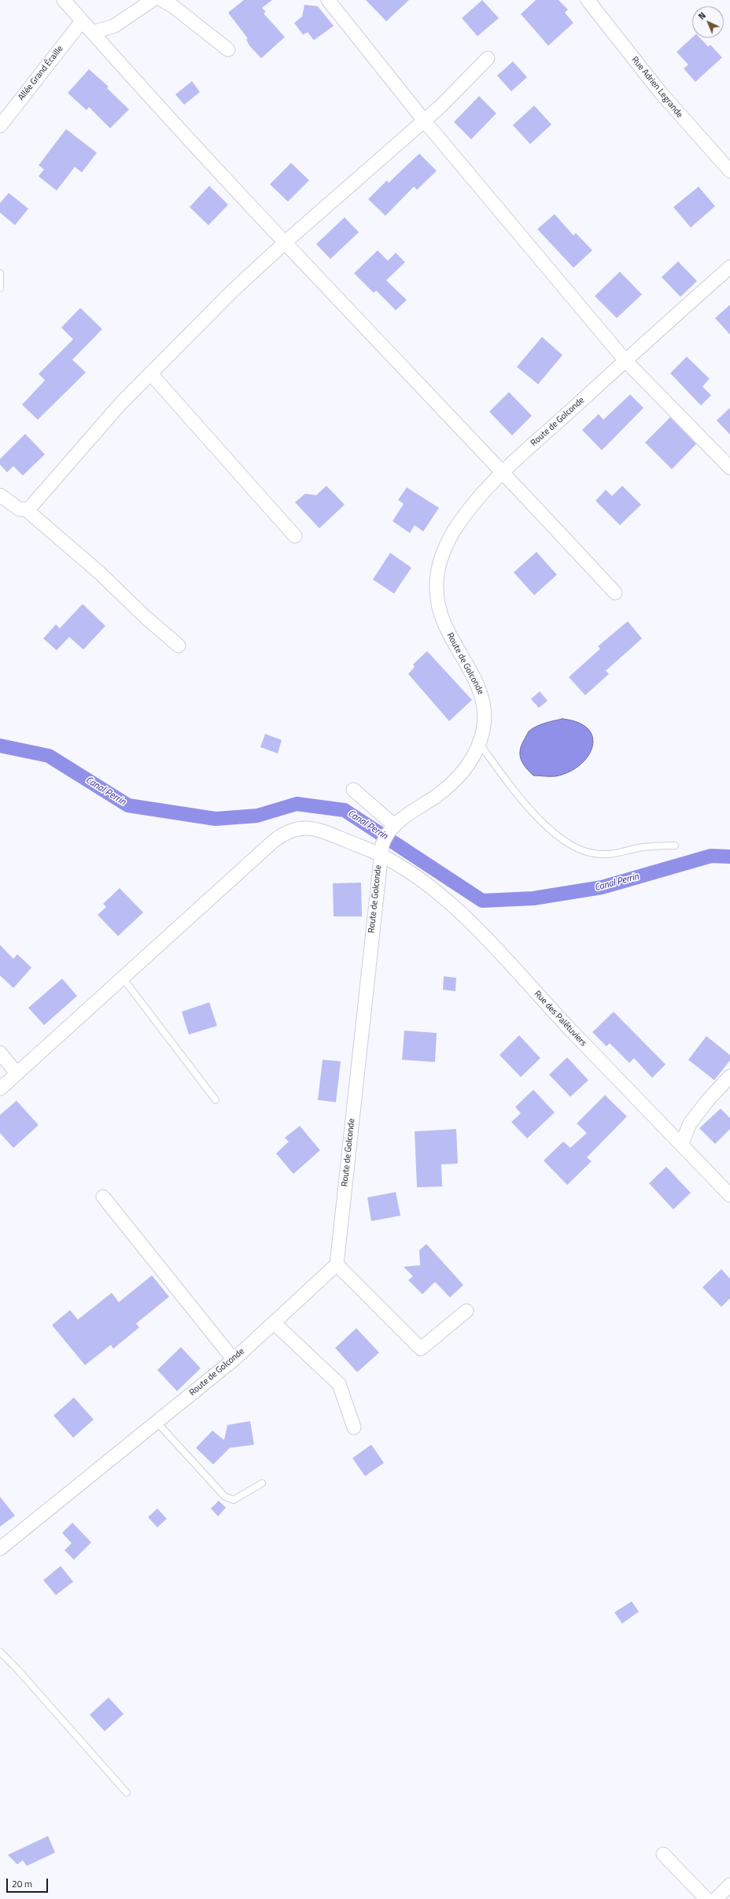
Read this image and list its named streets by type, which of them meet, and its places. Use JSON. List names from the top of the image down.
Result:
{
  "streets": {
    "street": [
      "Allée Grand Écaille",
      "Rue Adrien Legrande",
      "Route de Golconde",
      "Rue des Palétuviers"
    ]
  },
  "crossings": [
    ["Route de Golconde", "Rue des Palétuviers"]
  ],
  "water": ["Canal Perrin"],
  "scale_bar": "20 m",
  "north": "top left"
}
